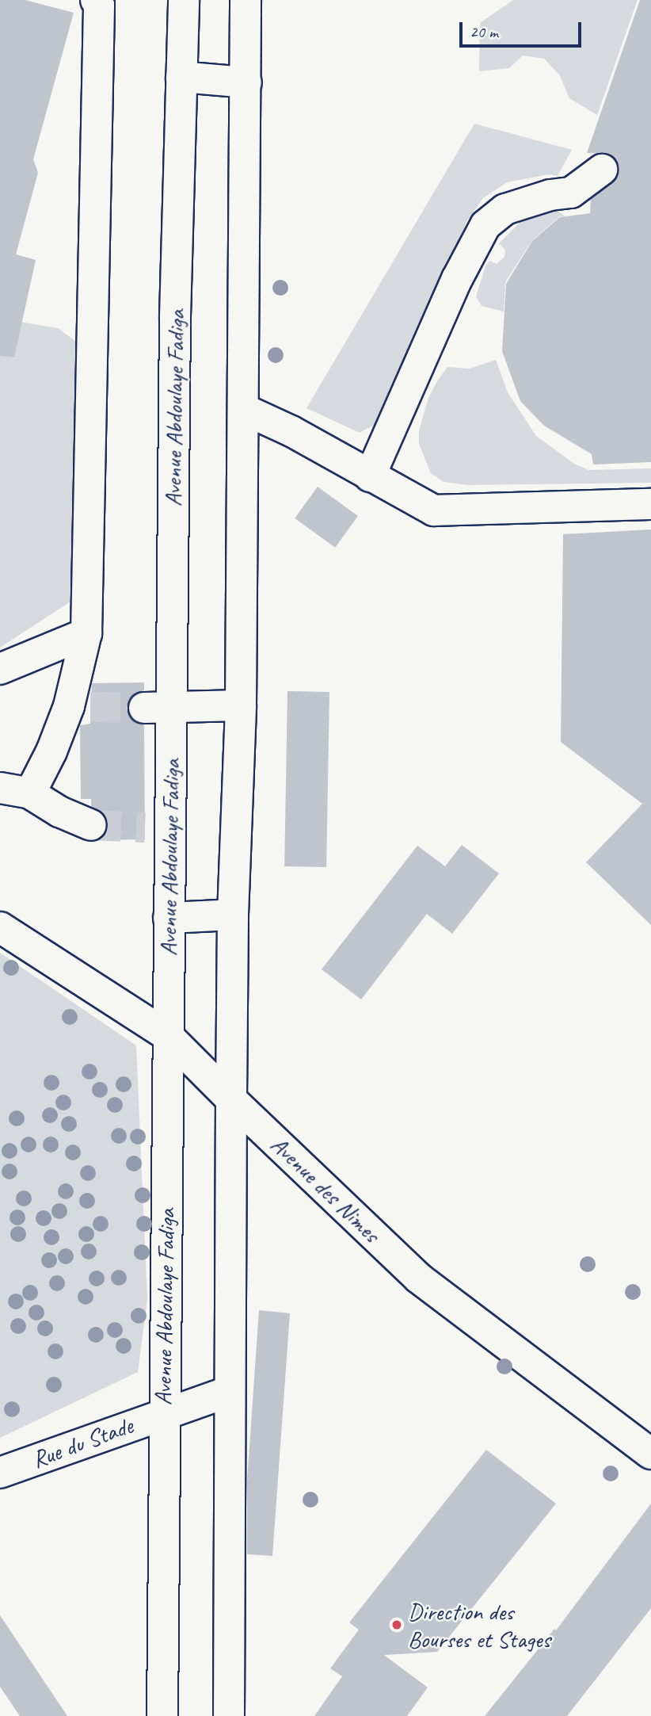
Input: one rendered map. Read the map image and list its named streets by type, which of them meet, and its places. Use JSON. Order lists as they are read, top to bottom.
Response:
{
  "streets": {
    "street": ["Avenue Abdoulaye Fadiga", "Avenue des Nimes", "Rue du Stade"]
  },
  "crossings": [
    ["Avenue Abdoulaye Fadiga", "Avenue des Nimes"],
    ["Avenue Abdoulaye Fadiga", "Rue du Stade"]
  ],
  "places": ["Direction des Bourses et Stages"],
  "scale_bar": "20 m"
}
